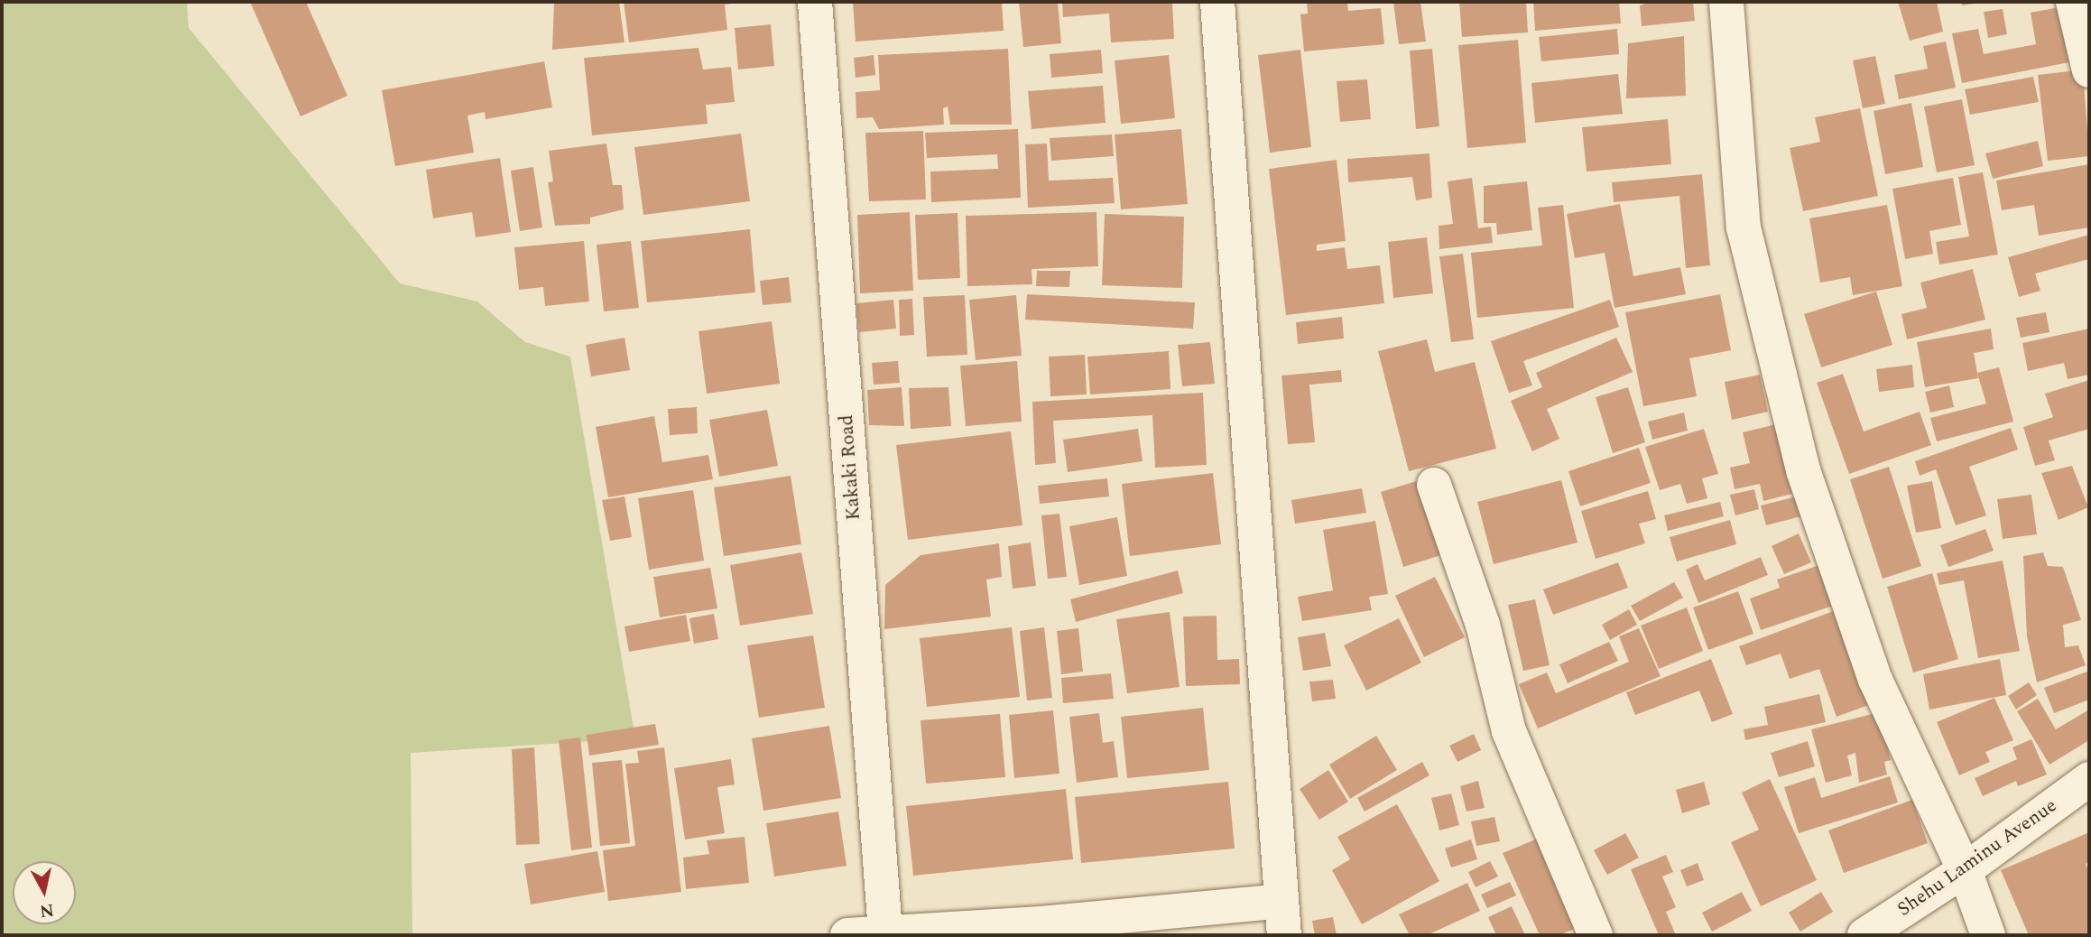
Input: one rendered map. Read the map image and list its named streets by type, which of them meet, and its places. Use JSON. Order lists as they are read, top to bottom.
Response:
{
  "streets": {
    "street": ["Kakaki Road", "Shehu Laminu Avenue"]
  },
  "north": "bottom"
}
